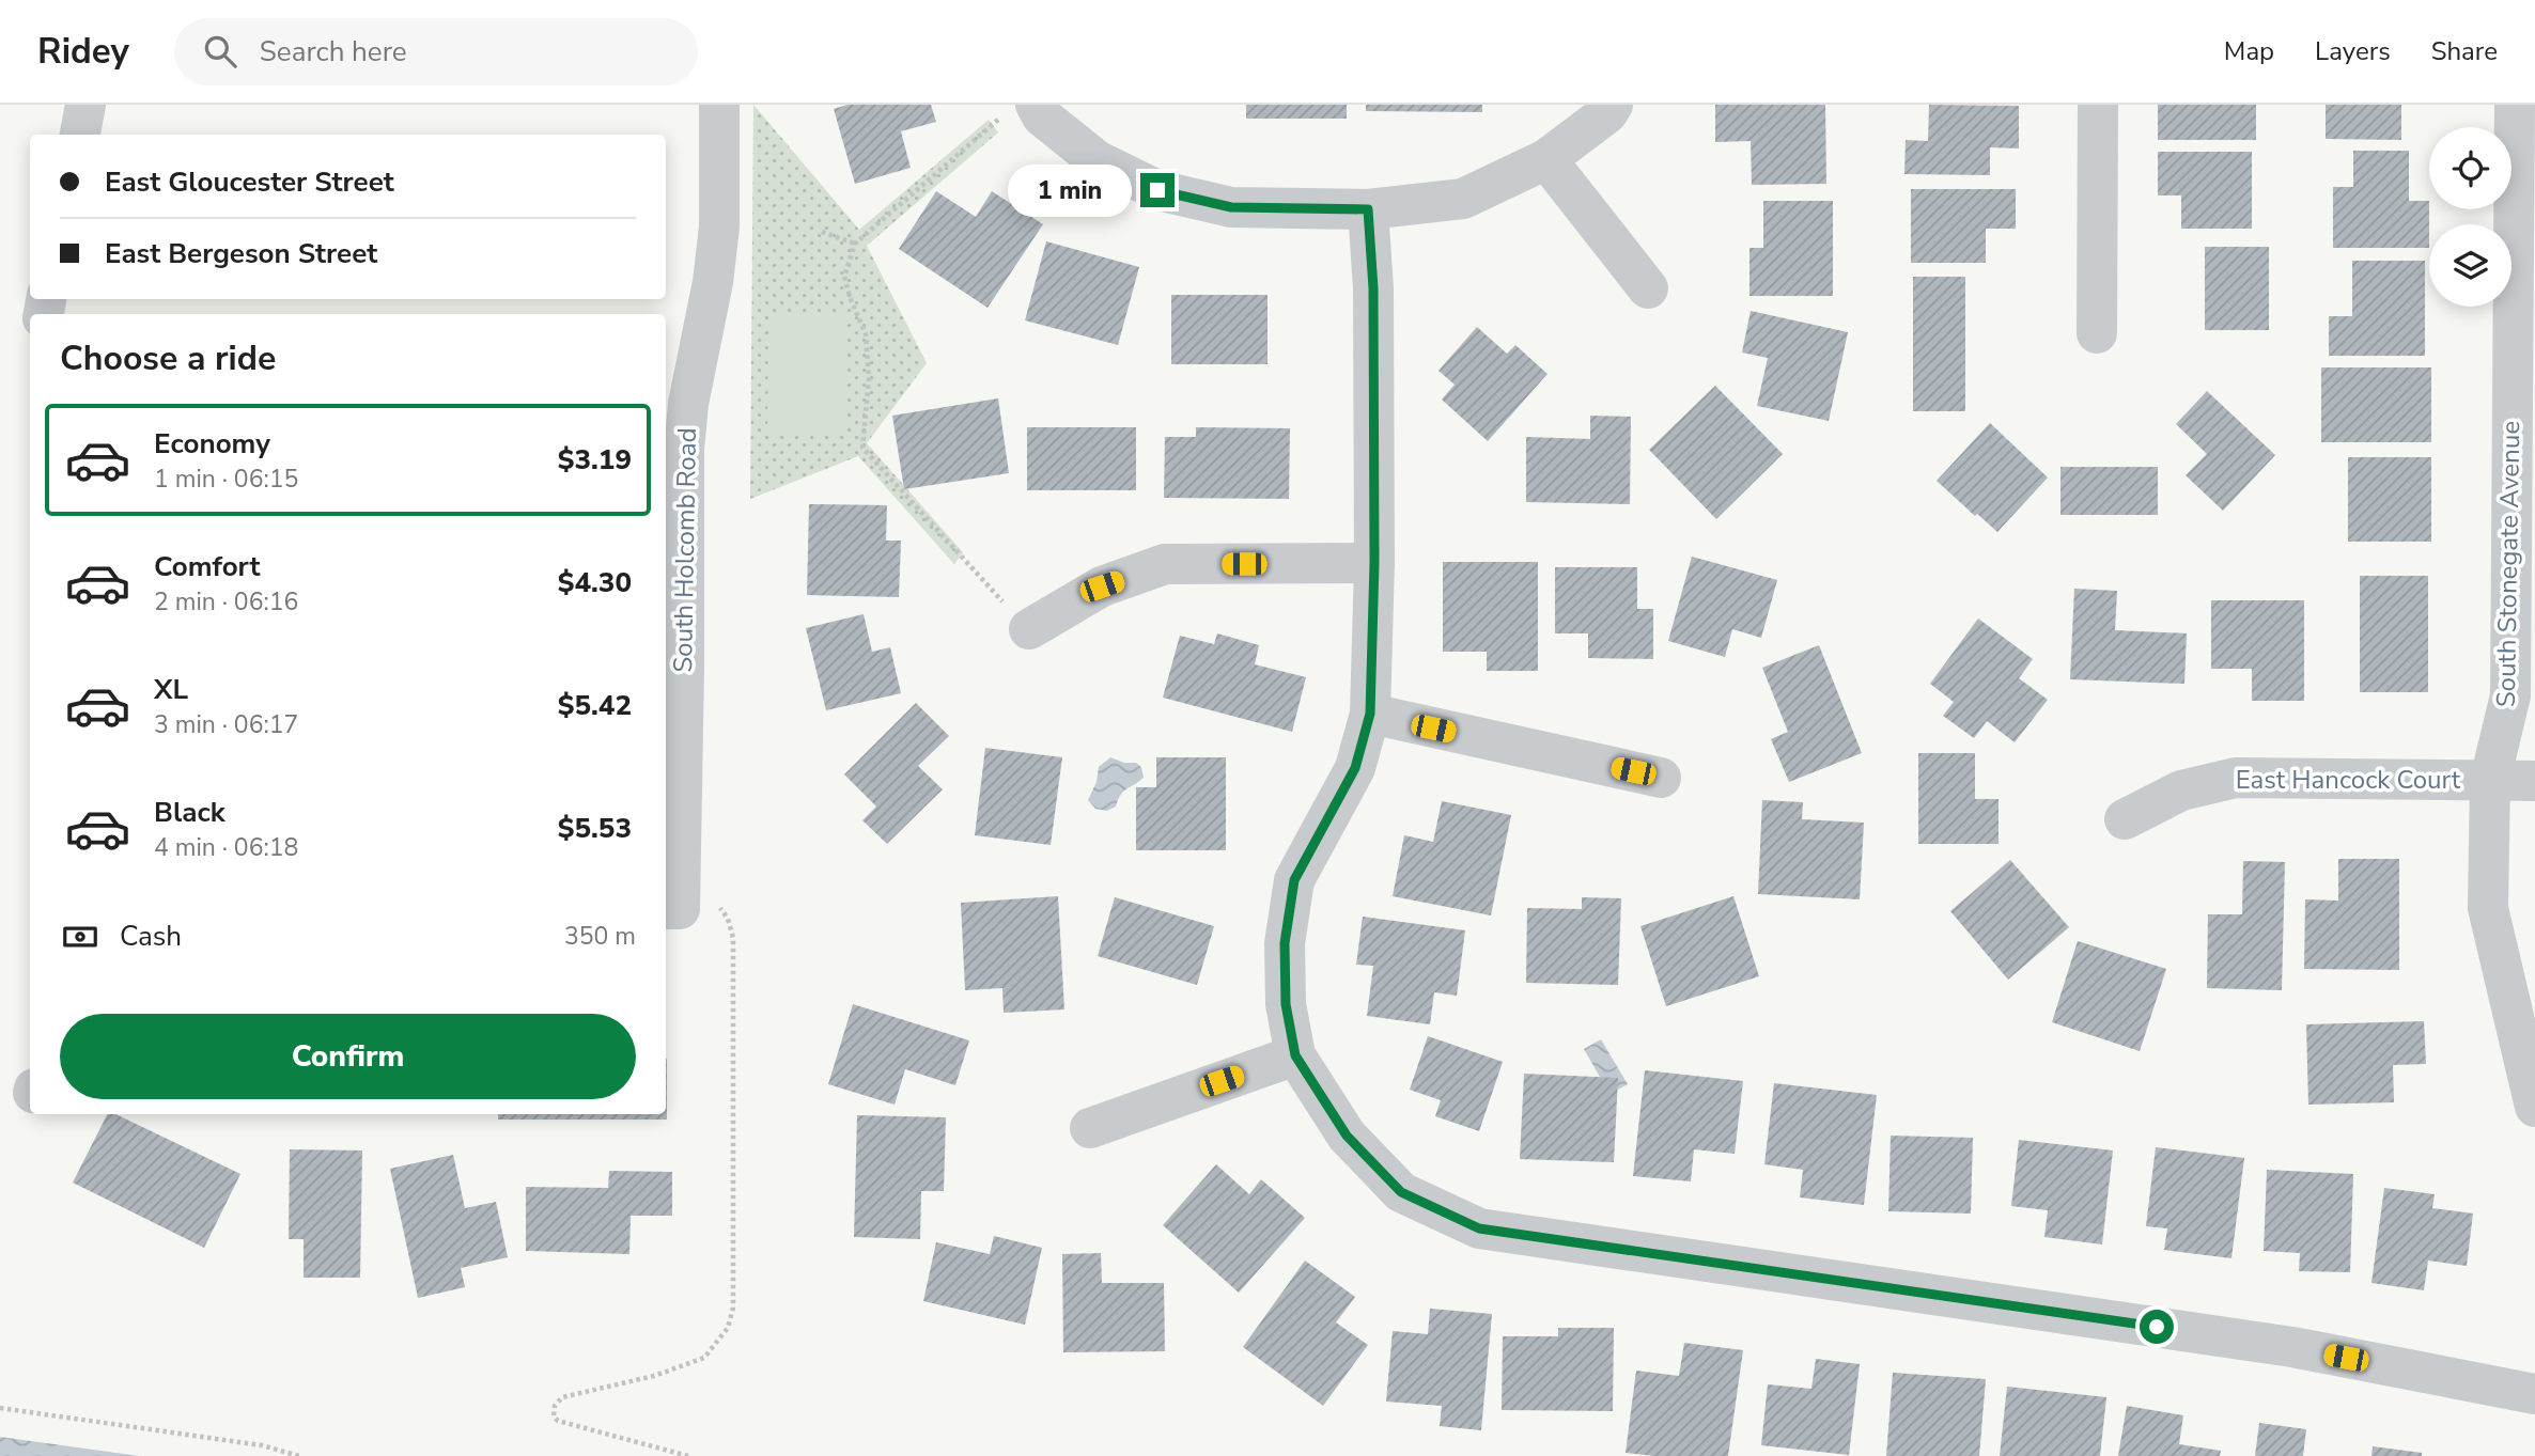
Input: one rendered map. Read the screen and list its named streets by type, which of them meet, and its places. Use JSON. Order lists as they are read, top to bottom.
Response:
{
  "streets": {
    "street": ["South Holcomb Road", "South Stonegate Avenue", "East Hancock Court"]
  },
  "crossings": [
    ["South Stonegate Avenue", "East Hancock Court"]
  ],
  "page": {
    "header": "Ridey",
    "search": "Search here",
    "nav": ["Map", "Layers", "Share"],
    "banner": ["East Gloucester Street", "East Bergeson Street"],
    "bubble": "1 min",
    "heading": "Choose a ride",
    "list": [
      {
        "name": "Economy",
        "note": "1 min · 06:15",
        "value": "$3.19"
      },
      {
        "name": "Comfort",
        "note": "2 min · 06:16",
        "value": "$4.30"
      },
      {
        "name": "XL",
        "note": "3 min · 06:17",
        "value": "$5.42"
      },
      {
        "name": "Black",
        "note": "4 min · 06:18",
        "value": "$5.53"
      }
    ],
    "pay": ["Cash", "350 m"],
    "buttons": "Confirm"
  }
}
